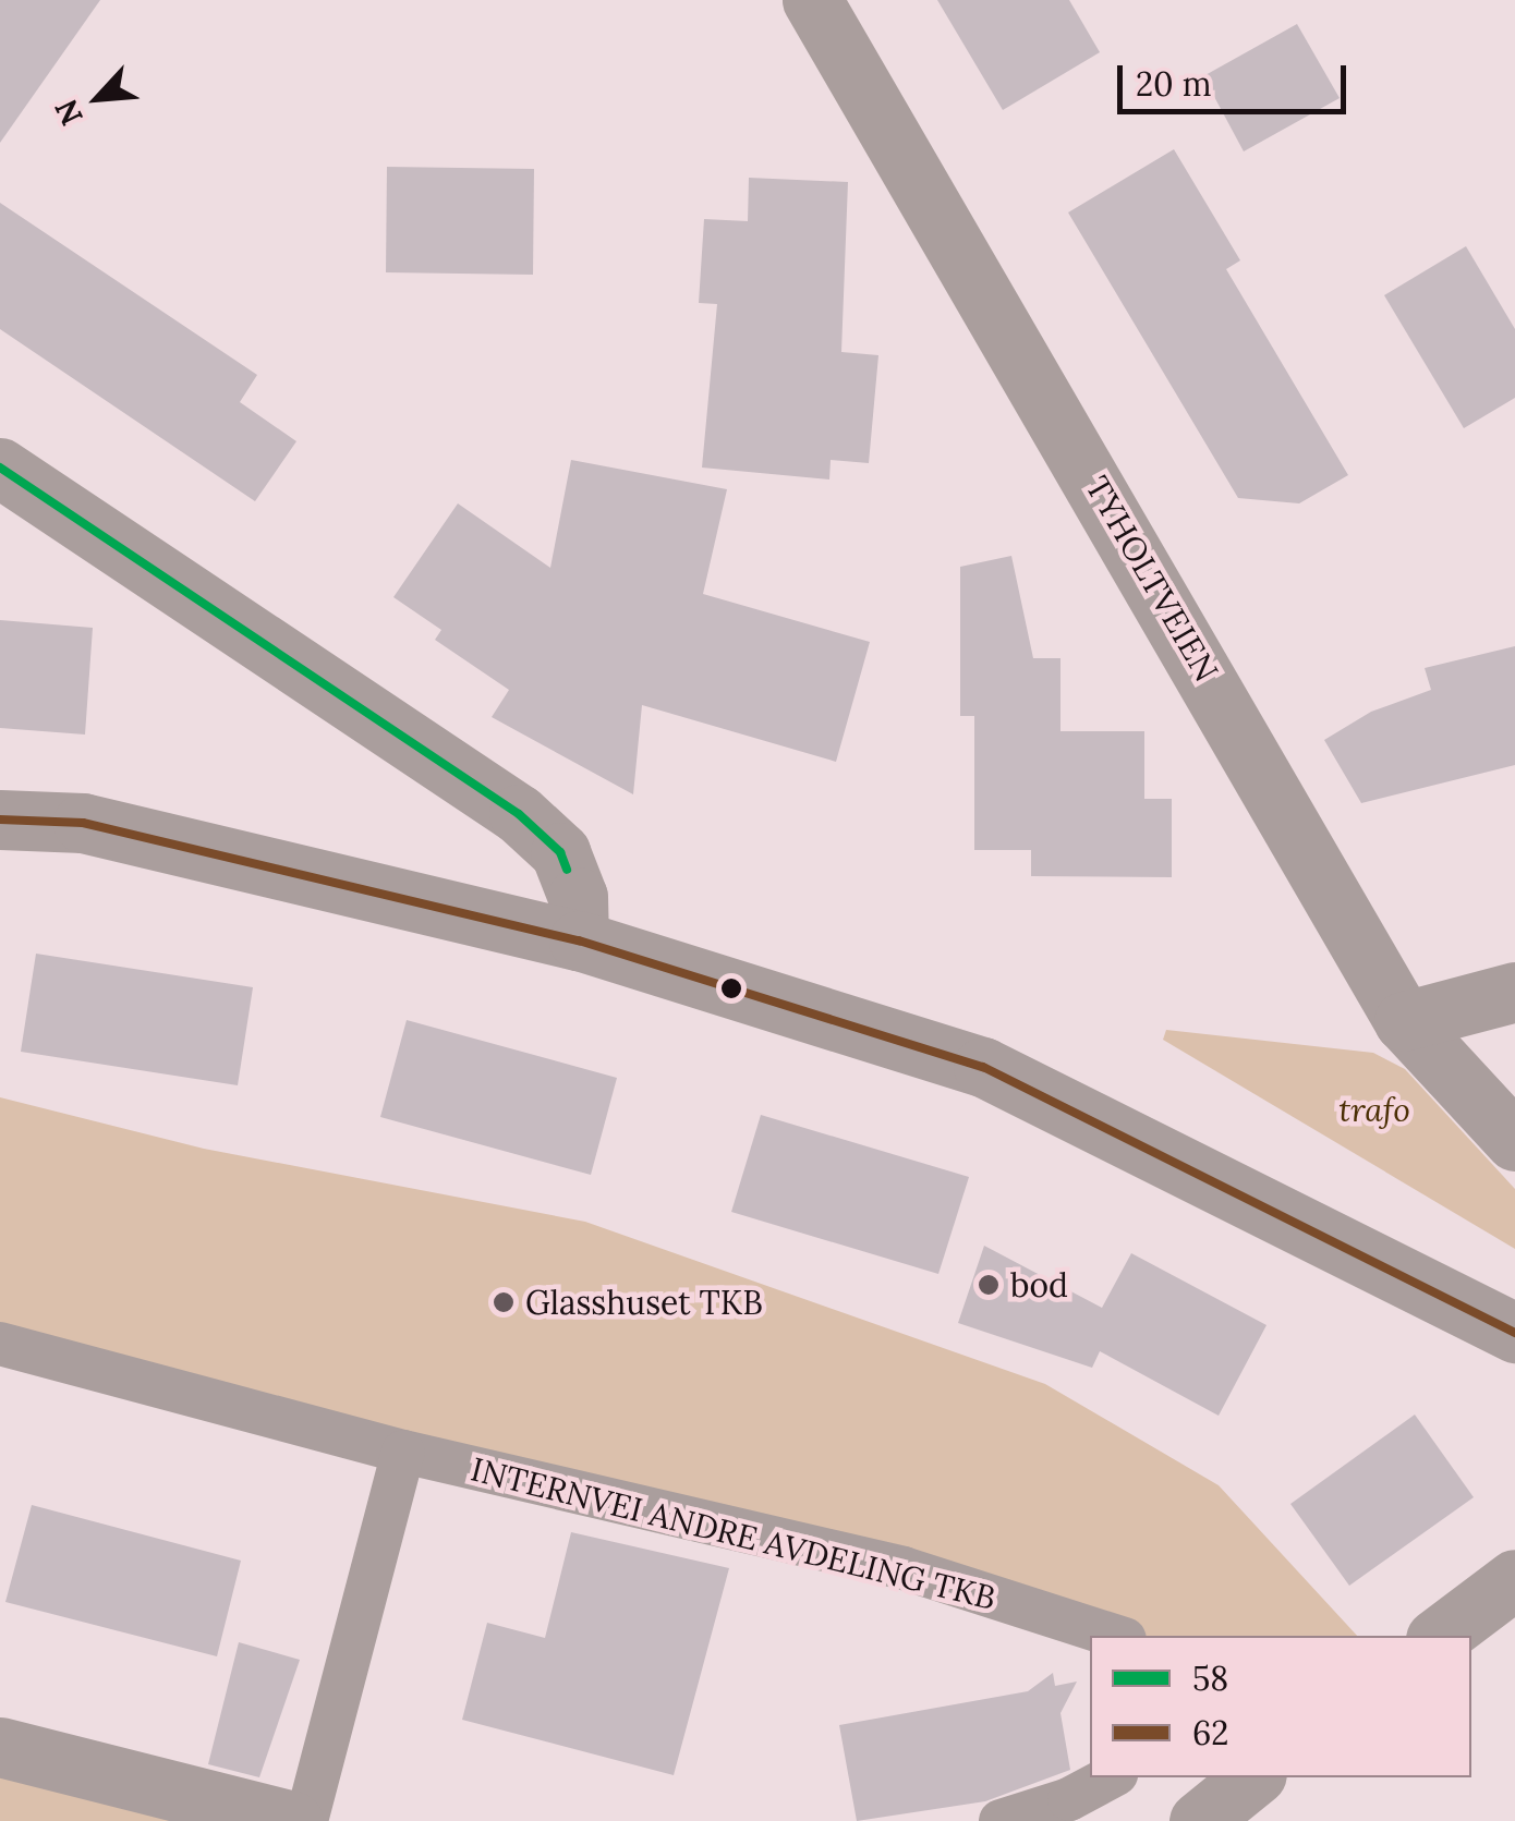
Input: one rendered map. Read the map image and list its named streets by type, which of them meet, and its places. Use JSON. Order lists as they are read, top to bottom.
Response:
{
  "streets": {
    "street": ["TYHOLTVEIEN"],
    "lane": ["INTERNVEI ANDRE AVDELING TKB"]
  },
  "parks": ["trafo"],
  "places": ["bod", "Glasshuset TKB"],
  "lines": ["transit line 58", "transit line 62"],
  "legend": ["58", "62"],
  "scale_bar": "20 m",
  "north": "bottom left"
}
